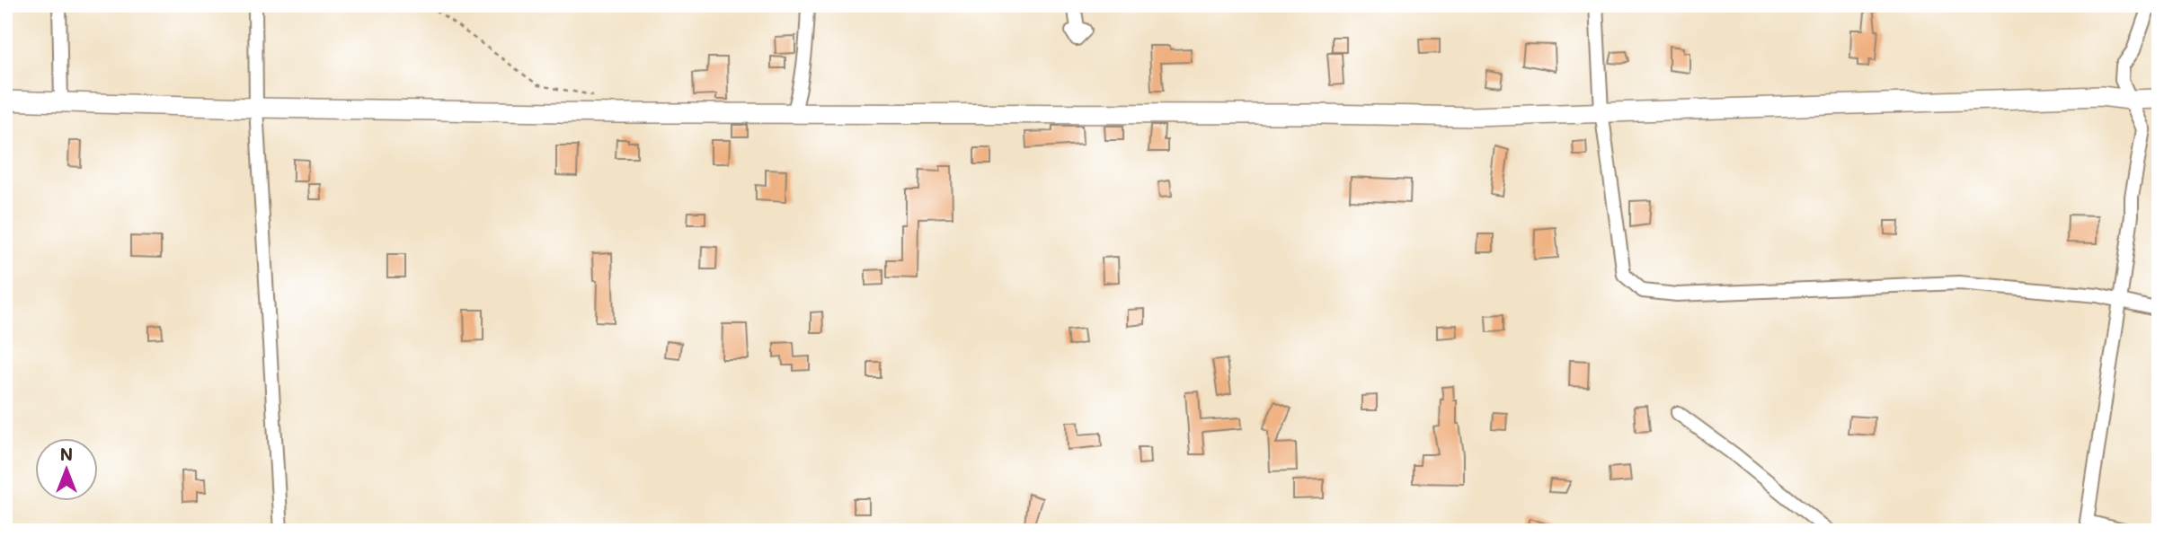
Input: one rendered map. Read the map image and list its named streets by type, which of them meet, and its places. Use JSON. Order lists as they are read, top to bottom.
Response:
{
  "north": "top"
}
